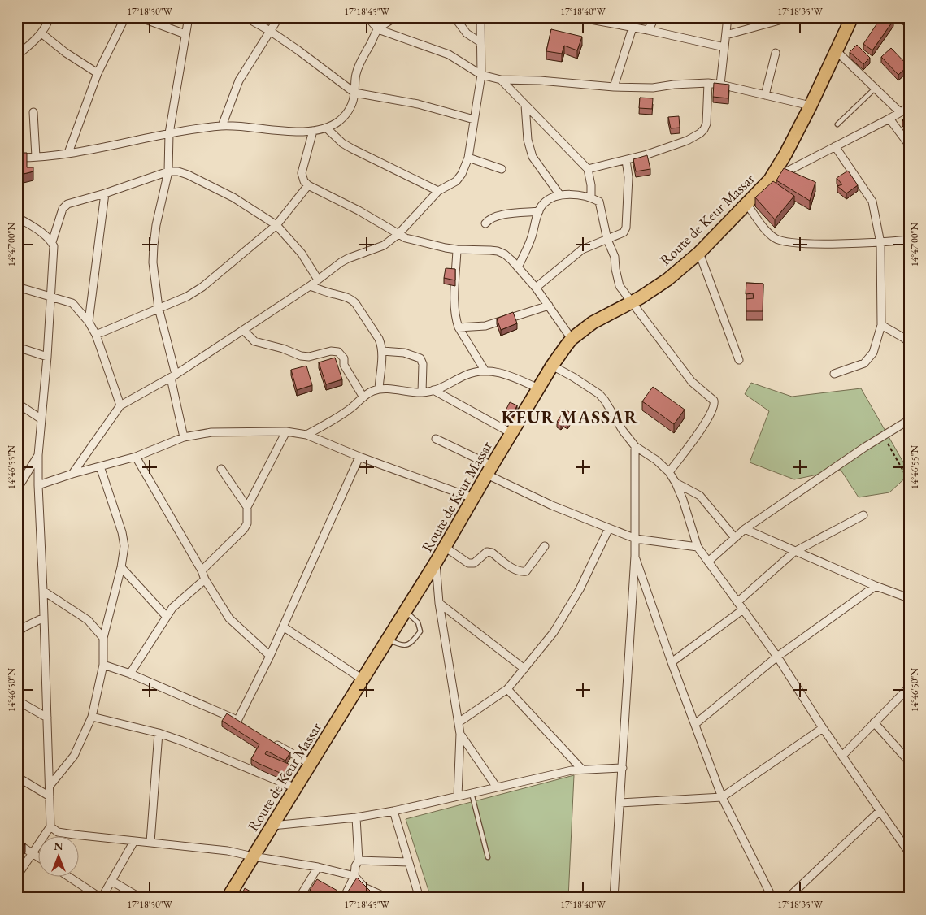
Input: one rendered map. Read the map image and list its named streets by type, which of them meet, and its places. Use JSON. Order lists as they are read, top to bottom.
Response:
{
  "streets": {
    "main road": ["Route de Keur Massar"]
  },
  "districts": ["KEUR MASSAR"],
  "north": "top",
  "coordinates": [
    "17°18'50\"W",
    "17°18'45\"W",
    "17°18'40\"W",
    "17°18'35\"W",
    "14°47'00\"N",
    "14°46'55\"N",
    "14°46'50\"N"
  ]
}
